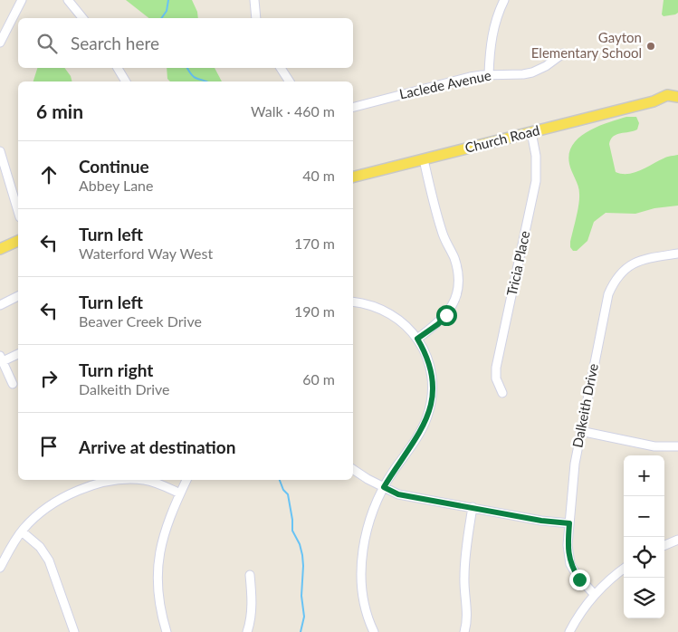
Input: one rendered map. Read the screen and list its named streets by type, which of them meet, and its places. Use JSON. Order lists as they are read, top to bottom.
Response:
{
  "streets": {
    "main road": ["Church Road"],
    "street": ["Laclede Avenue", "Tricia Place", "Dalkeith Drive"]
  },
  "crossings": [
    ["Church Road", "Tricia Place"]
  ],
  "places": ["Gayton Elementary School"],
  "page": {
    "search": "Search here",
    "heading": ["6 min", "Walk · 460 m"],
    "list": [
      ["Continue", "Abbey Lane", "40 m"],
      ["Turn left", "Waterford Way West", "170 m"],
      ["Turn left", "Beaver Creek Drive", "190 m"],
      ["Turn right", "Dalkeith Drive", "60 m"],
      "Arrive at destination"
    ],
    "map_buttons": ["+", "−"]
  }
}
